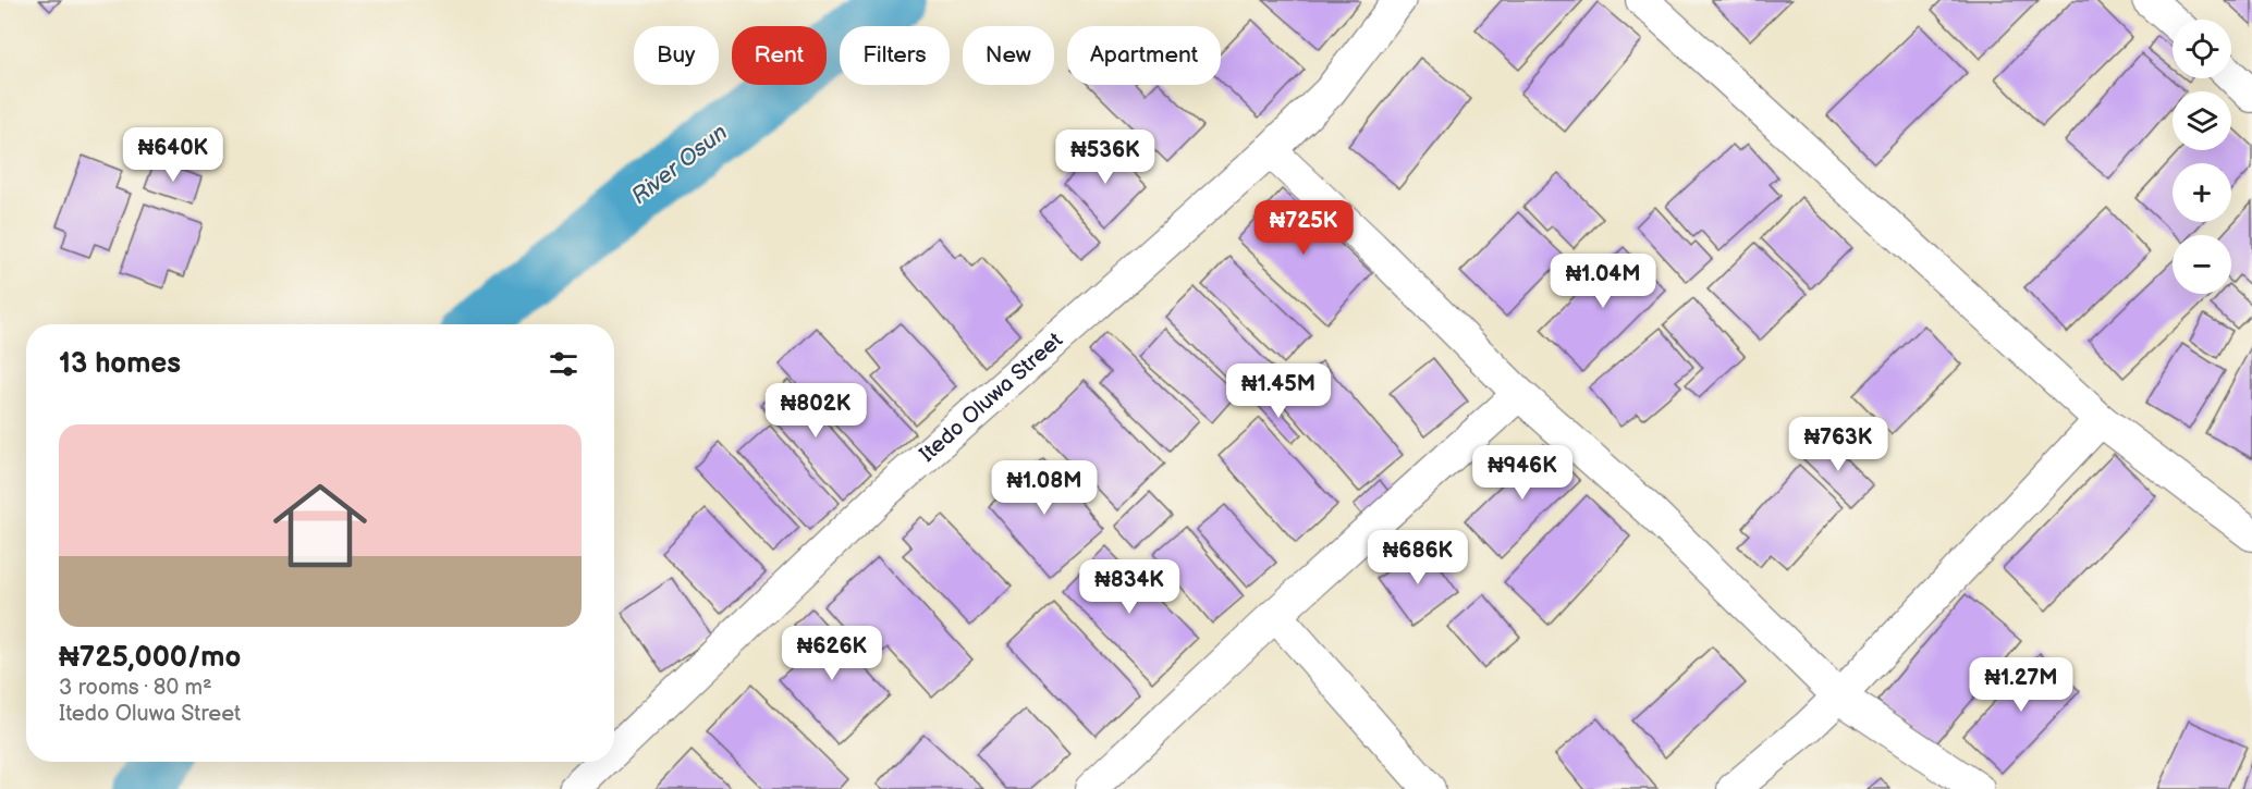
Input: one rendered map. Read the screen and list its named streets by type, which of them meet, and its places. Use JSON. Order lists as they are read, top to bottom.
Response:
{
  "streets": {
    "street": ["Itedo Oluwa Street"]
  },
  "water": ["River Osun"],
  "page": {
    "map_buttons": ["+", "−"],
    "chip": [
      "Buy",
      "Rent",
      "Filters",
      "New",
      "Apartment"
    ],
    "price": [
      "₦640K",
      "₦536K",
      "₦725K",
      "₦1.04M",
      "₦1.45M",
      "₦802K",
      "₦763K",
      "₦946K",
      "₦1.08M",
      "₦686K",
      "₦834K",
      "₦626K",
      "₦1.27M"
    ],
    "heading": "13 homes",
    "list": [
      {
        "name": "₦725,000/mo",
        "note": "3 rooms · 80 m² · Itedo Oluwa Street"
      }
    ]
  }
}
